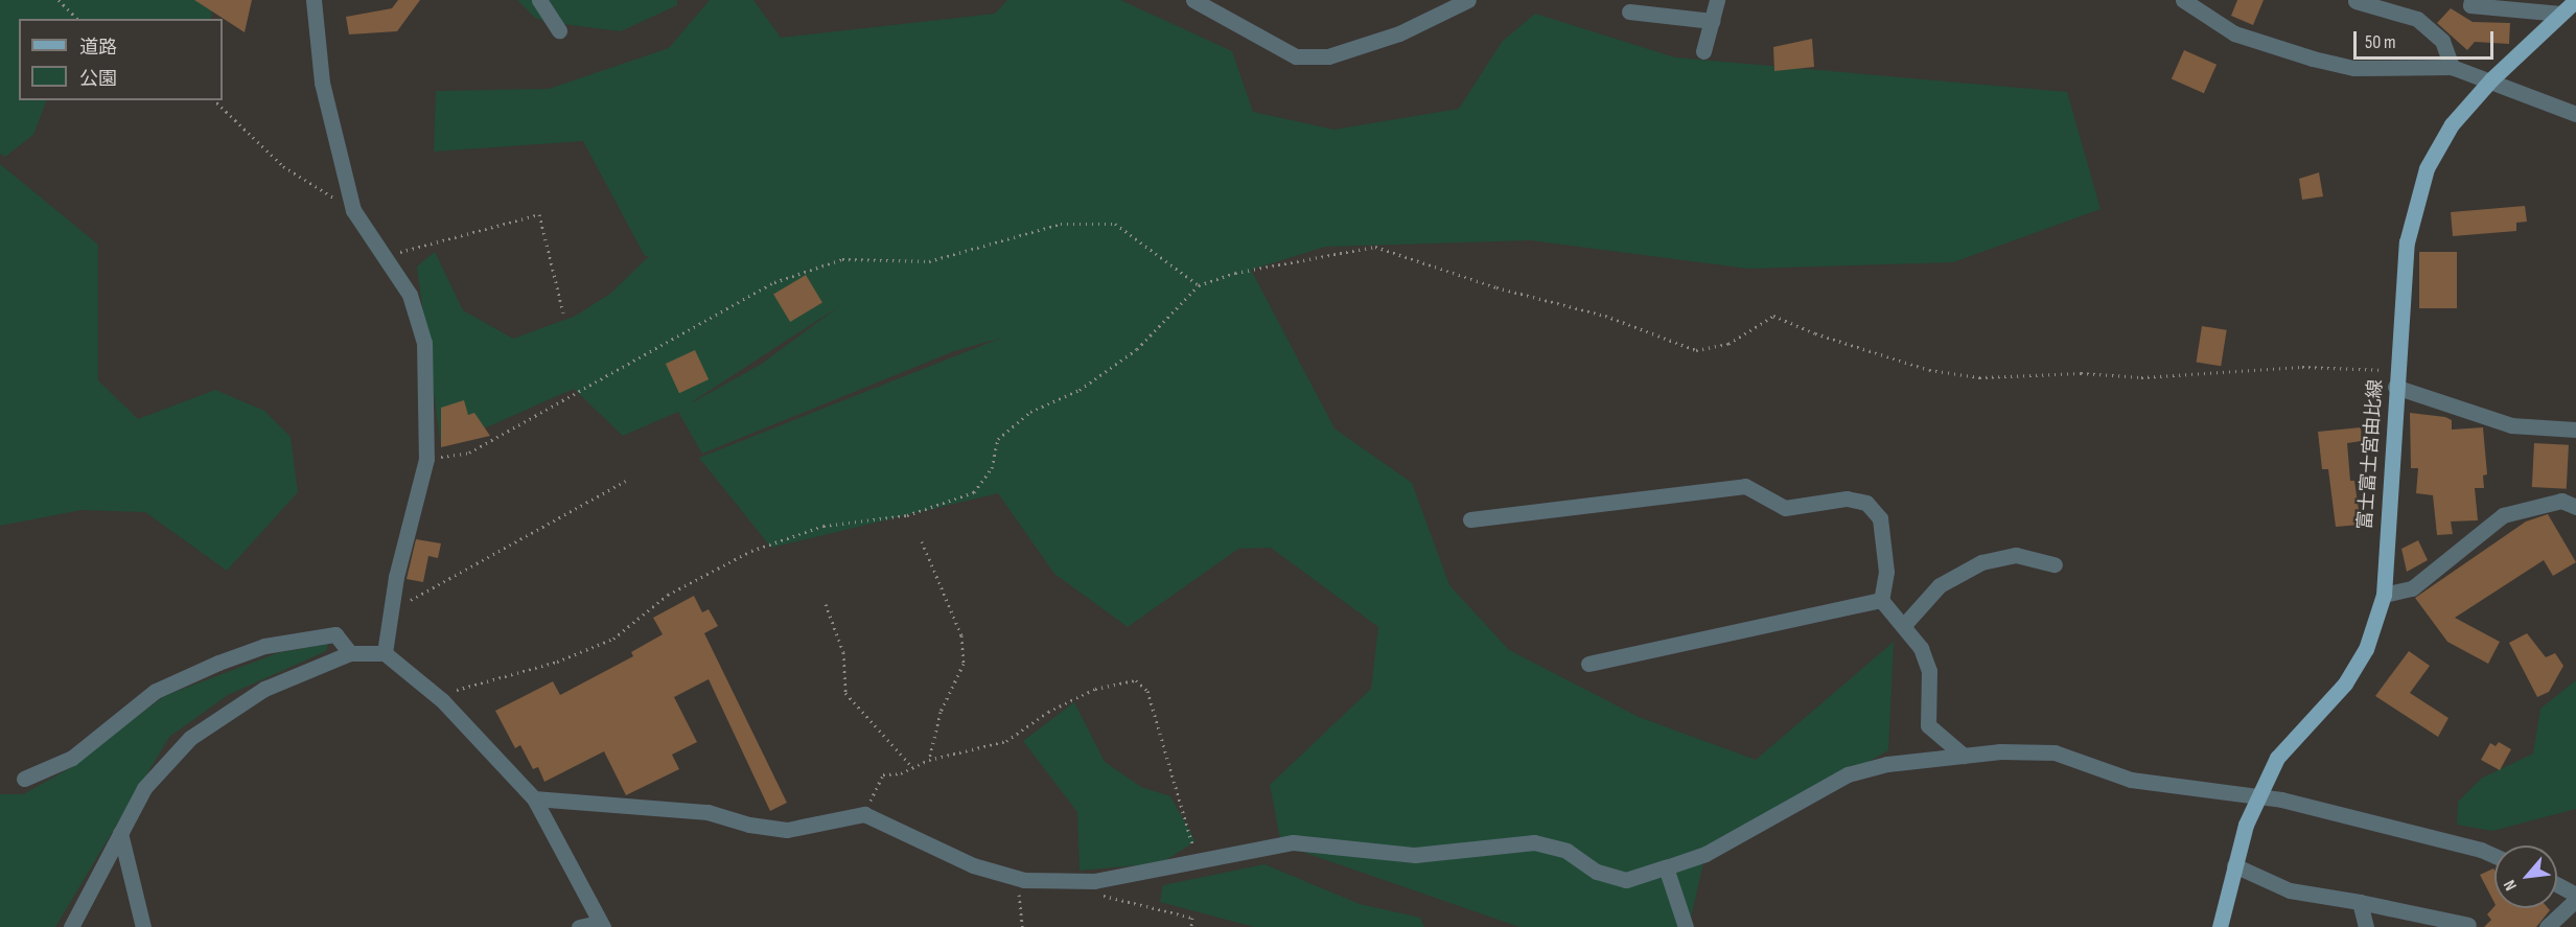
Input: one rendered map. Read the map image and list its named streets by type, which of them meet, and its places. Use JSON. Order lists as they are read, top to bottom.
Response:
{
  "streets": {
    "main road": ["富士富士宮由比線"]
  },
  "legend": ["道路", "公園"],
  "scale_bar": "50 m",
  "north": "bottom left"
}
